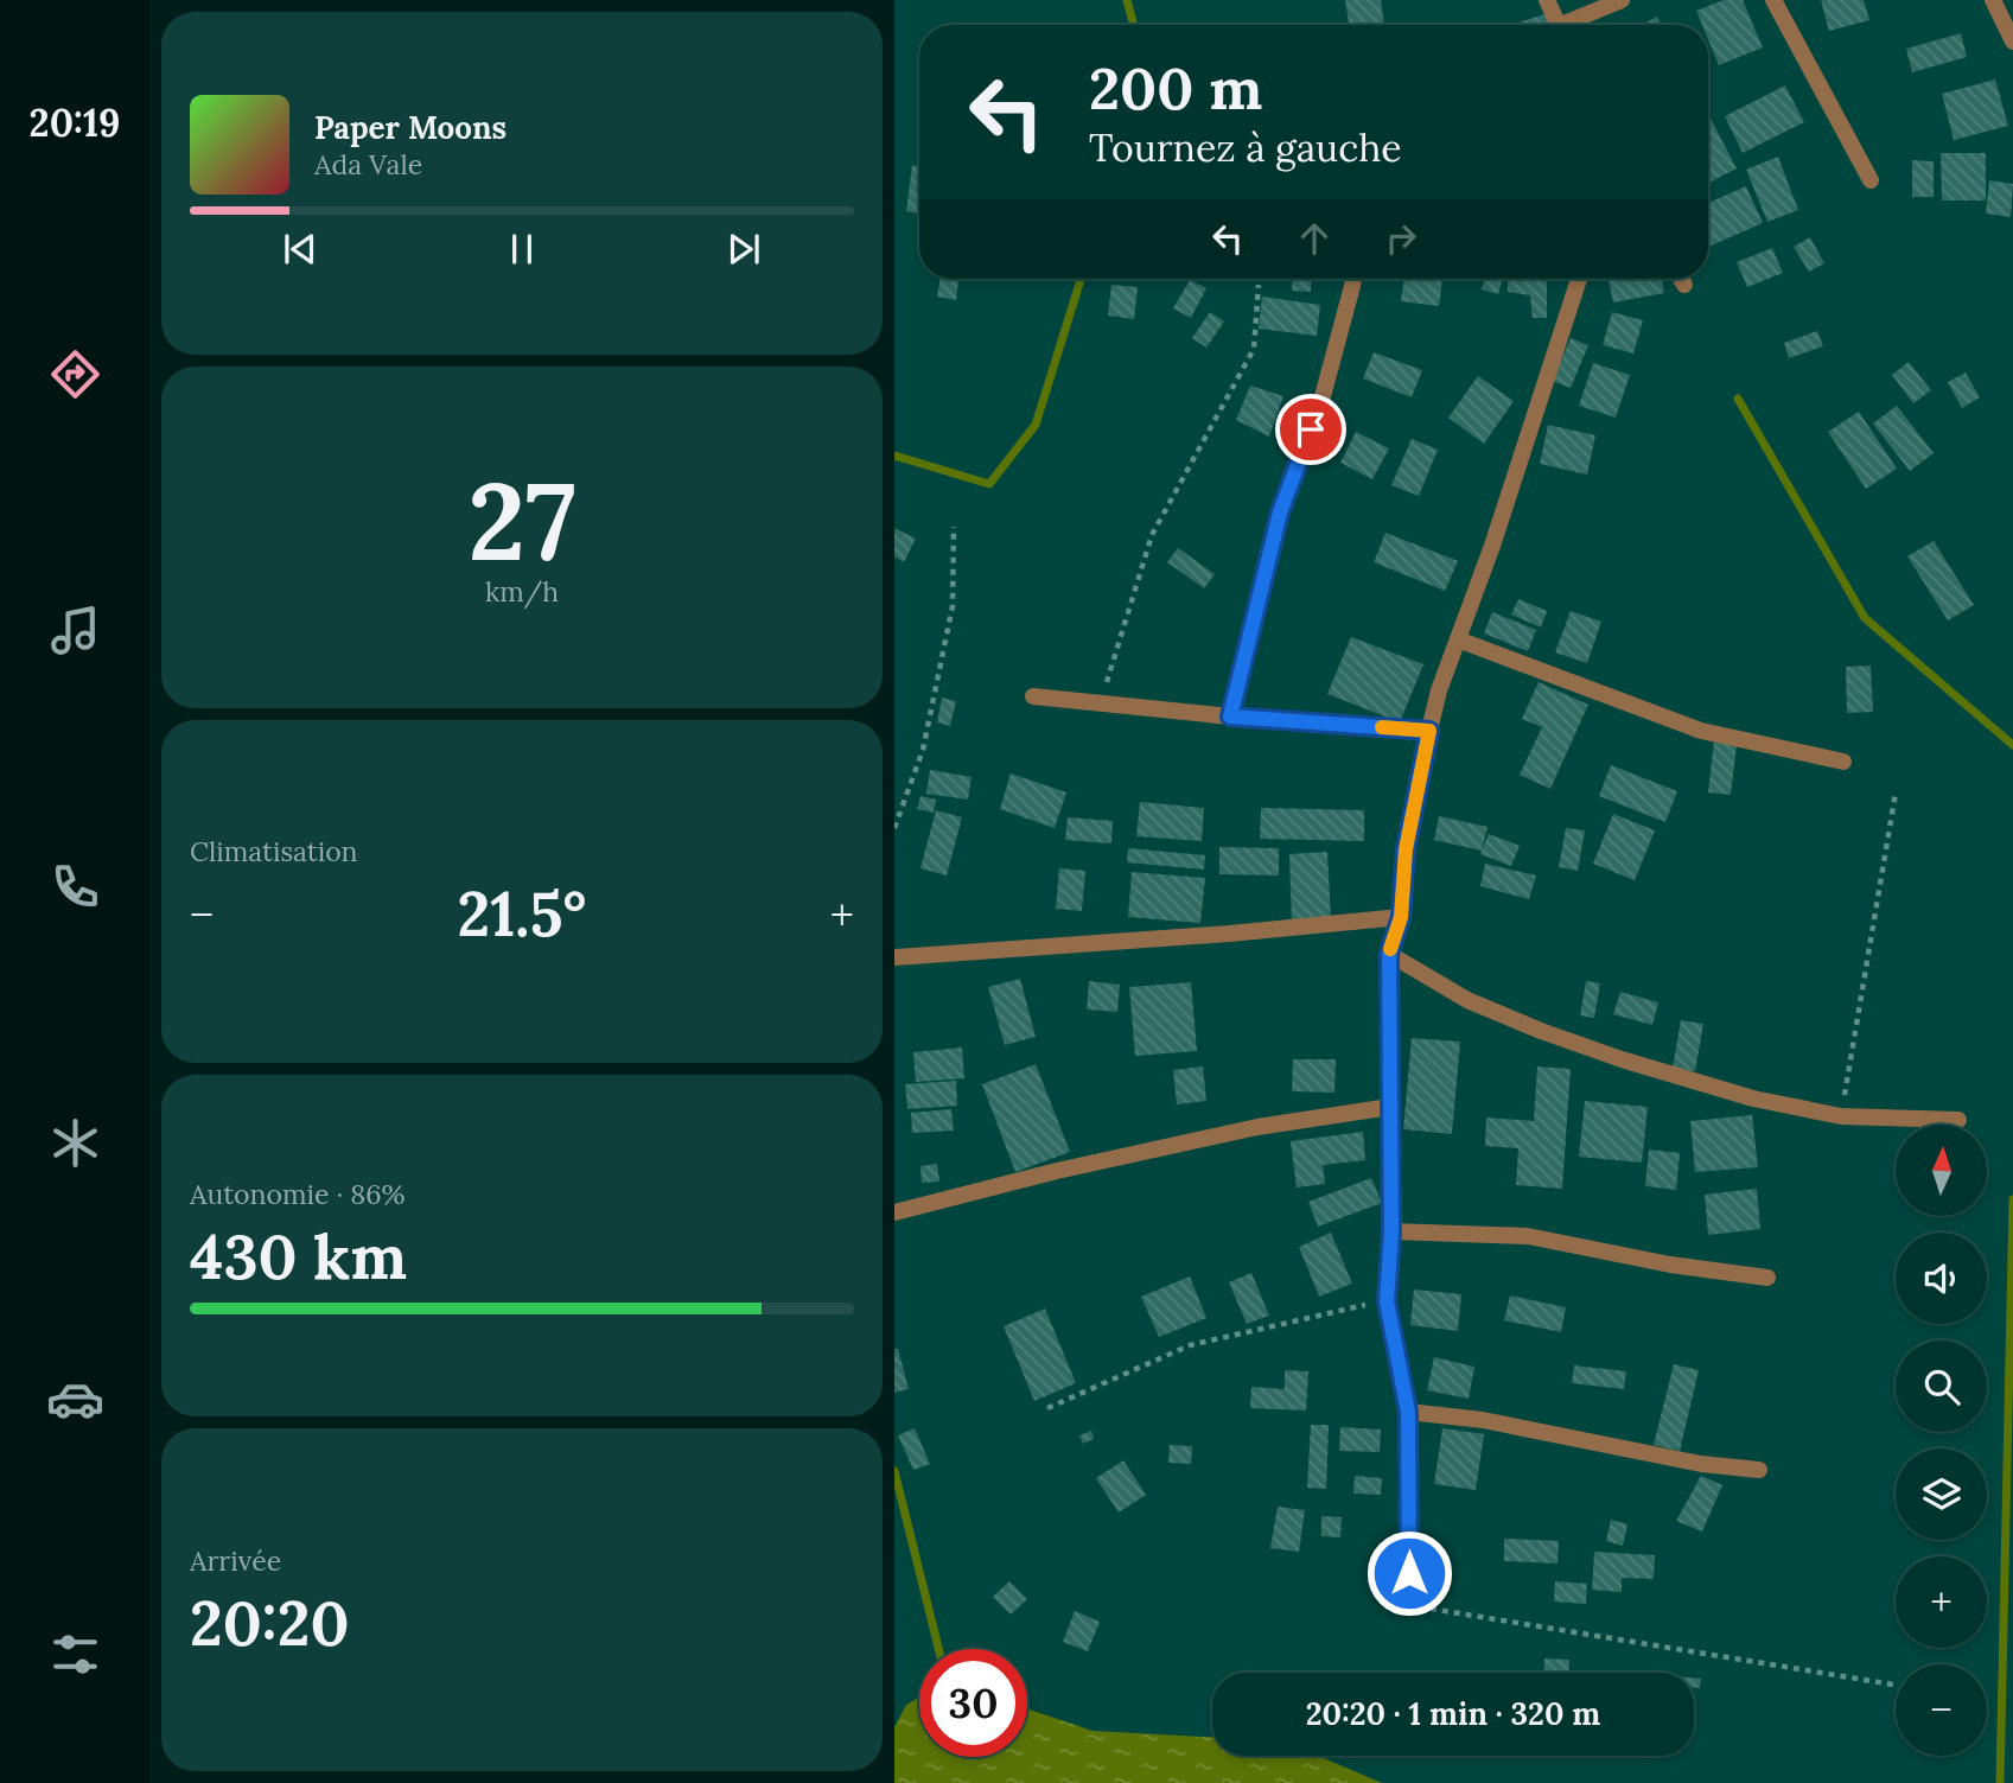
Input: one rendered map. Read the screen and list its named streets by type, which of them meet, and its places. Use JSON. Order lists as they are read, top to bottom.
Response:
{
  "north": "top",
  "page": {
    "tabs": "20:19",
    "turn": ["200 m", "Tournez à gauche"],
    "song": ["Paper Moons", "Ada Vale"],
    "tile": [
      ["27", "km/h"],
      "Climatisation",
      ["Autonomie · 86%", "430 km"],
      ["Arrivée", "20:20"]
    ],
    "heat": ["−", "21.5°", "+"],
    "map_buttons": ["+", "−"],
    "limit": "30",
    "trip": "20:20 · 1 min · 320 m"
  }
}
